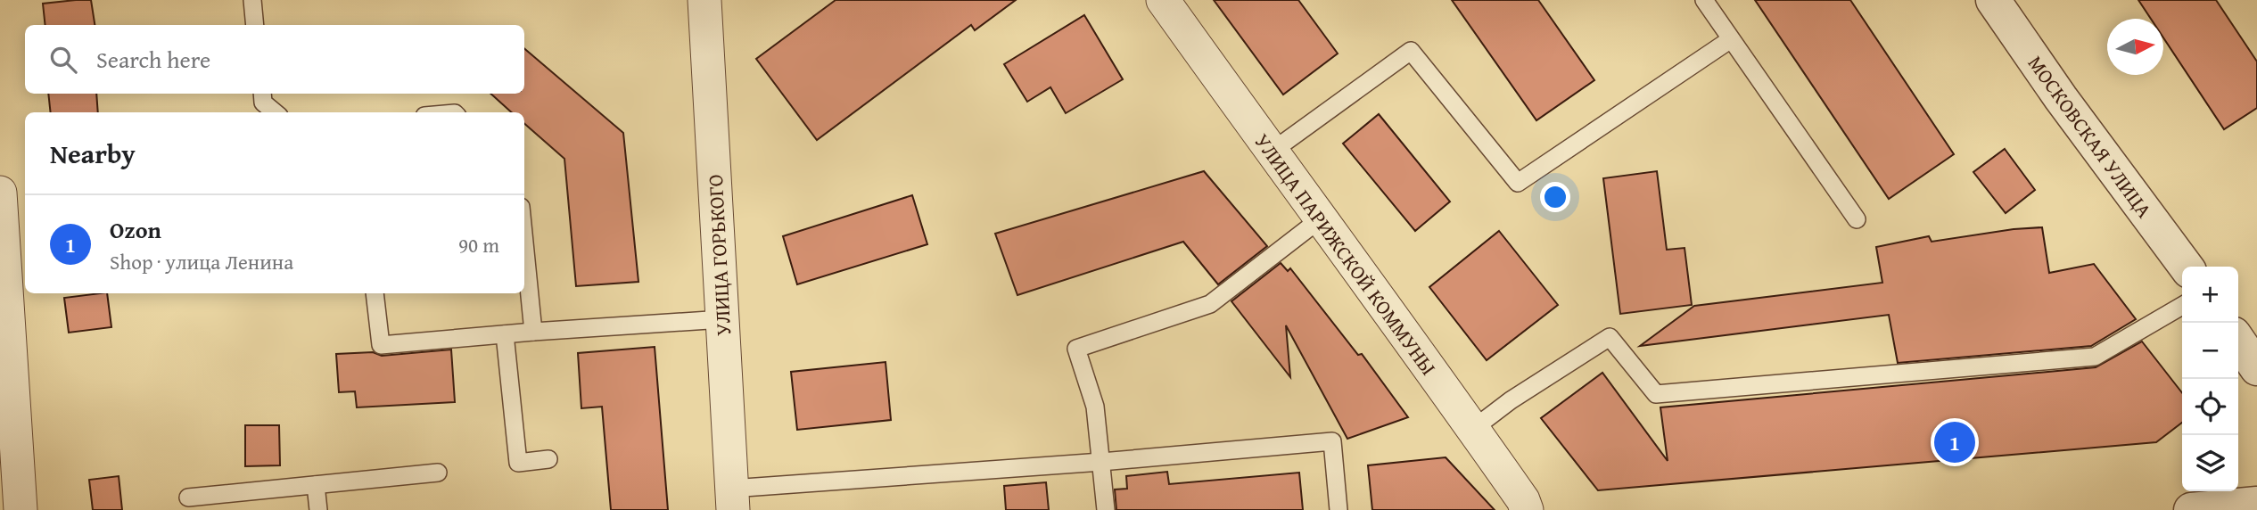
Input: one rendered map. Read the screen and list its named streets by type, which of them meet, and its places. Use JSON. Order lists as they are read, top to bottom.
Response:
{
  "streets": {
    "street": ["МОСКОВСКАЯ УЛИЦА", "УЛИЦА ПАРИЖСКОЙ КОММУНЫ", "УЛИЦА ГОРЬКОГО"]
  },
  "north": "right",
  "page": {
    "search": "Search here",
    "heading": "Nearby",
    "list": [
      {
        "mark": "1",
        "name": "Ozon",
        "note": "Shop · улица Ленина",
        "value": "90 m"
      }
    ],
    "map_buttons": ["+", "−"],
    "pins": "1"
  }
}
